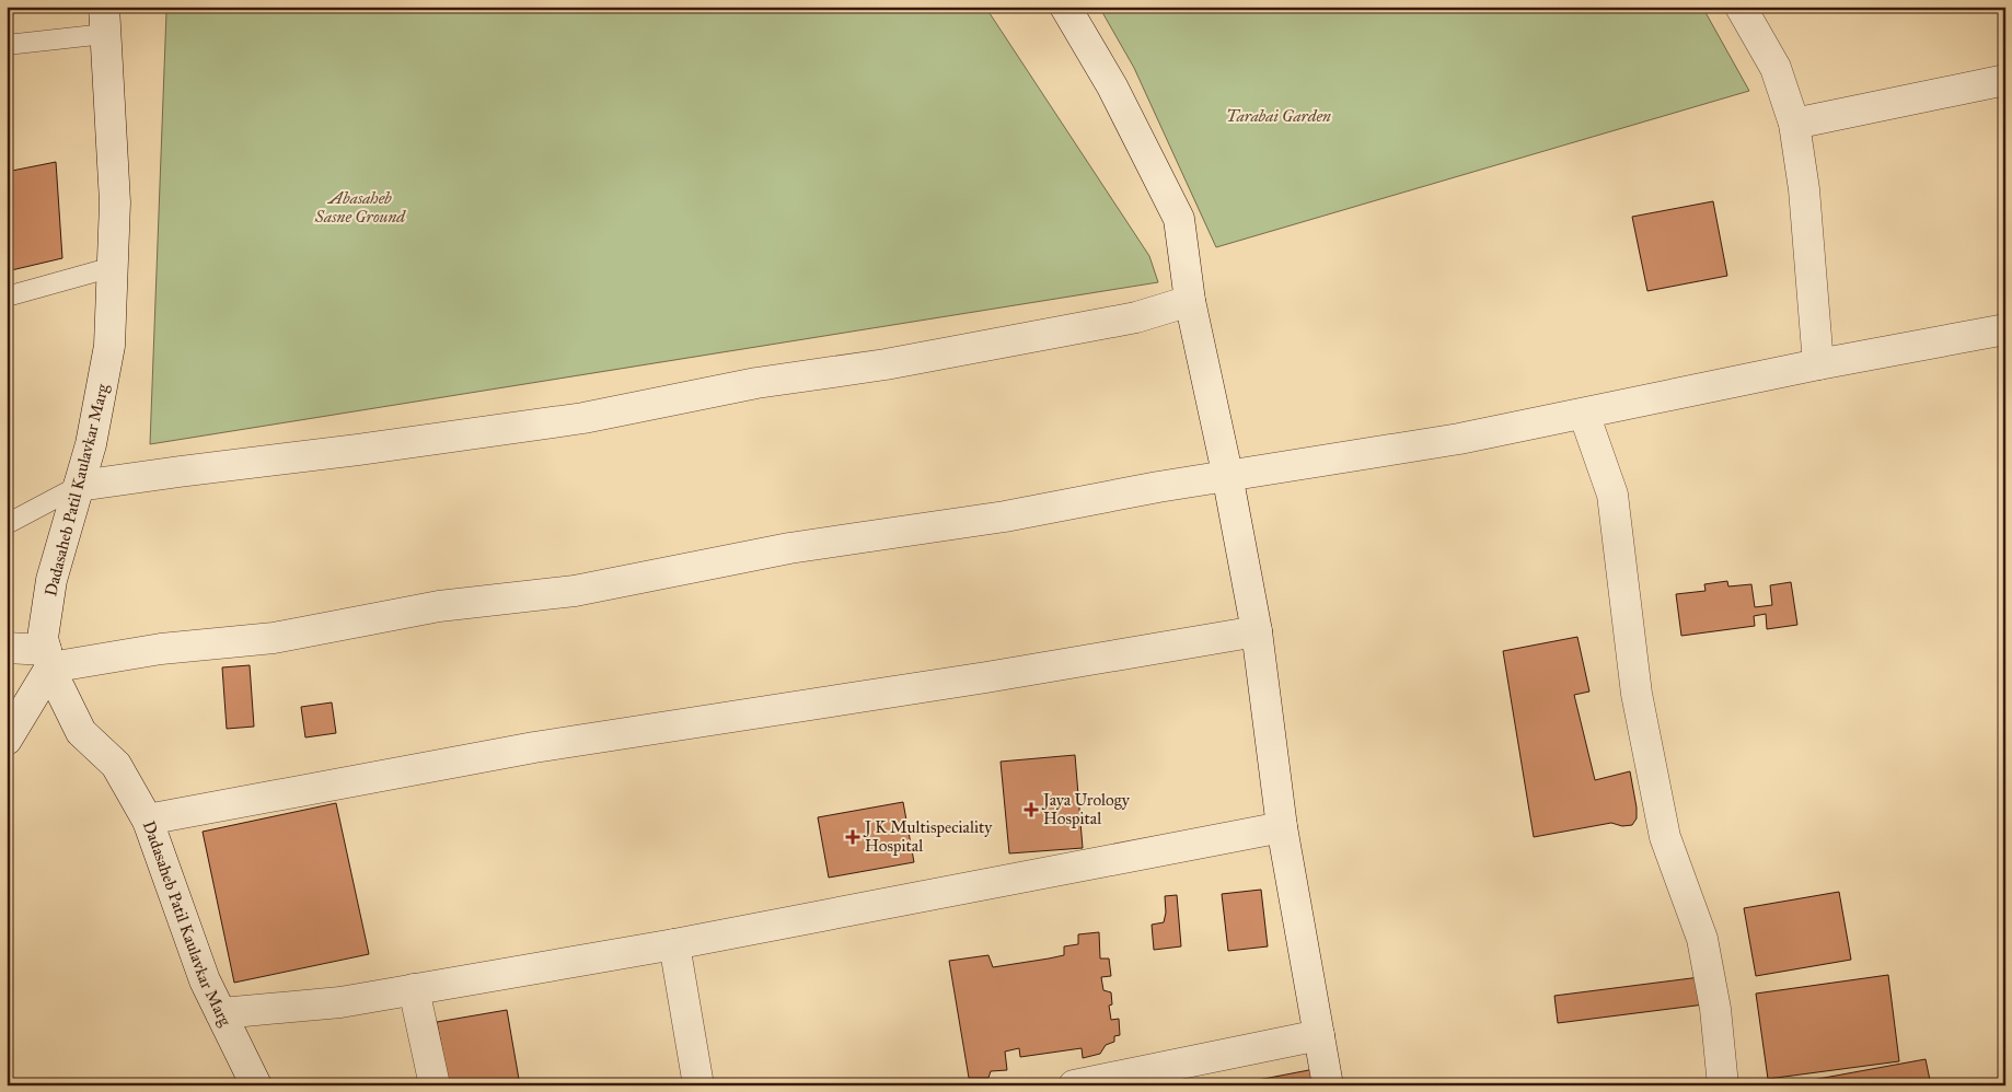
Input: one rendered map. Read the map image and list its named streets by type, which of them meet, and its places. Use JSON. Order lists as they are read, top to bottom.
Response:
{
  "streets": {
    "street": ["Dadasaheb Patil Kaulavkar Marg"]
  },
  "parks": ["Tarabai Garden", "Abasaheb Sasne Ground"],
  "places": {
    "health": ["Jaya Urology Hospital", "J K Multispeciality Hospital"]
  }
}
